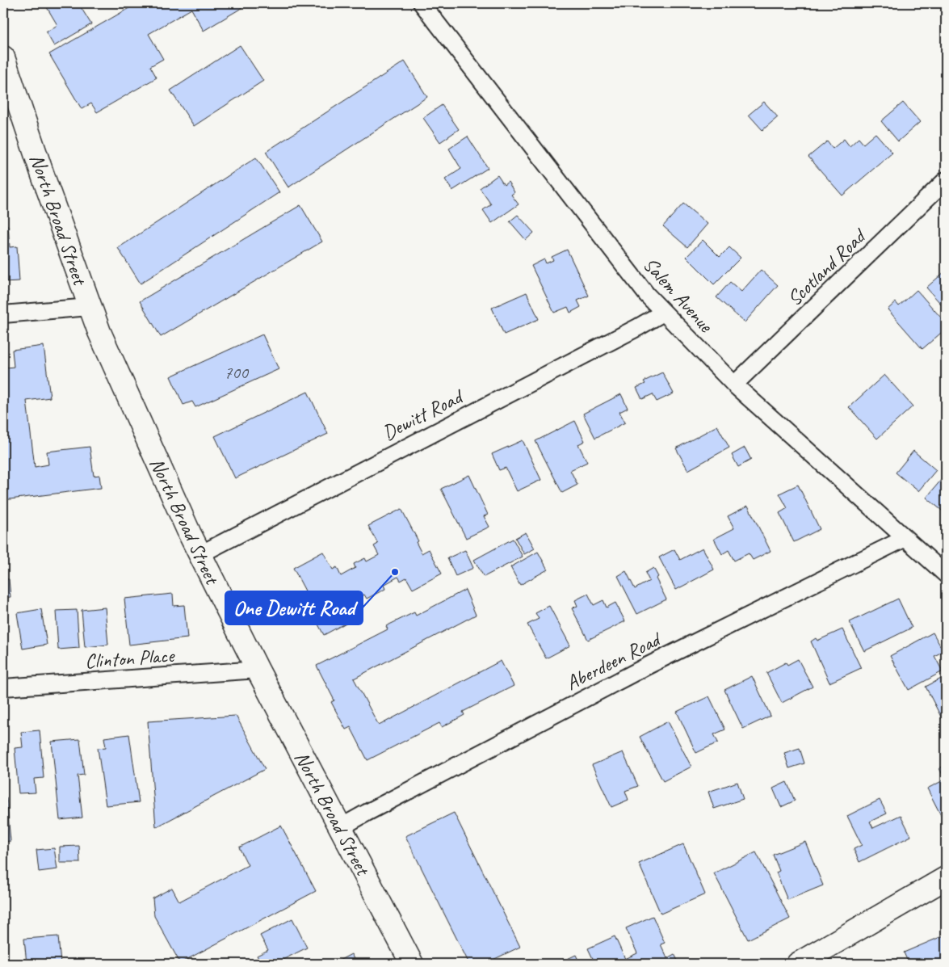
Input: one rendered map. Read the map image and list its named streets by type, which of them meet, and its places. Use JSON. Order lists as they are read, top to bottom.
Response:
{
  "streets": {
    "main road": ["North Broad Street"],
    "street": [
      "Scotland Road",
      "Salem Avenue",
      "Dewitt Road",
      "Clinton Place",
      "Aberdeen Road"
    ]
  },
  "crossings": [
    ["North Broad Street", "Dewitt Road"],
    ["North Broad Street", "Clinton Place"],
    ["North Broad Street", "Aberdeen Road"],
    ["Scotland Road", "Salem Avenue"],
    ["Salem Avenue", "Dewitt Road"],
    ["Salem Avenue", "Aberdeen Road"]
  ],
  "places": ["One Dewitt Road"],
  "house_numbers": ["700"]
}
